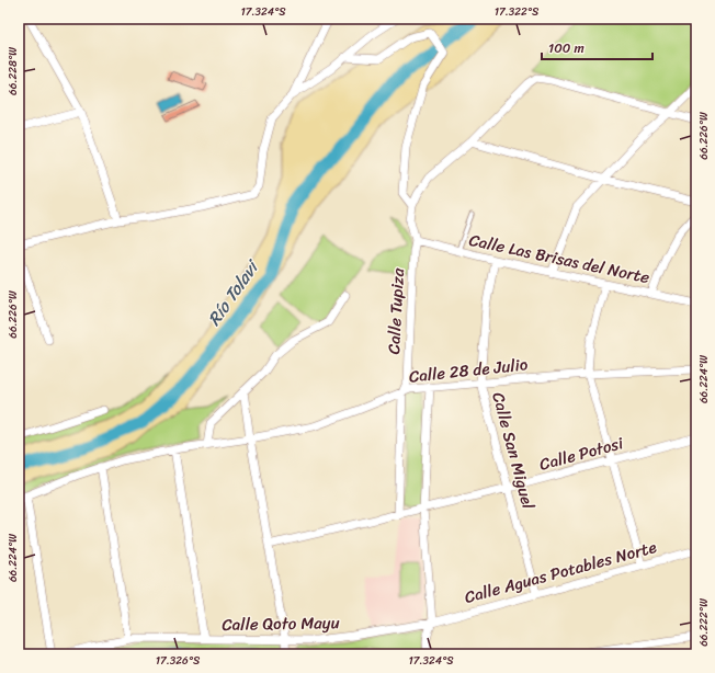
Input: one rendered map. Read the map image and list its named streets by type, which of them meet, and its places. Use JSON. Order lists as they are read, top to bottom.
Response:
{
  "streets": {
    "street": [
      "Calle Las Brisas del Norte",
      "Calle Tupiza",
      "Calle 28 de Julio",
      "Calle San Miguel",
      "Calle Potosi",
      "Calle Aguas Potables Norte",
      "Calle Qoto Mayu"
    ]
  },
  "crossings": [
    ["Calle Las Brisas del Norte", "Calle Tupiza"],
    ["Calle Las Brisas del Norte", "Calle San Miguel"],
    ["Calle Tupiza", "Calle 28 de Julio"],
    ["Calle Tupiza", "Calle Potosi"],
    ["Calle 28 de Julio", "Calle San Miguel"],
    ["Calle San Miguel", "Calle Potosi"],
    ["Calle San Miguel", "Calle Aguas Potables Norte"],
    ["Calle Aguas Potables Norte", "Calle Qoto Mayu"]
  ],
  "water": ["Río Tolavi"],
  "scale_bar": "100 m",
  "coordinates": [
    "17.324°S",
    "17.322°S",
    "66.228°W",
    "66.226°W",
    "66.224°W",
    "66.222°W",
    "17.326°S"
  ]
}
